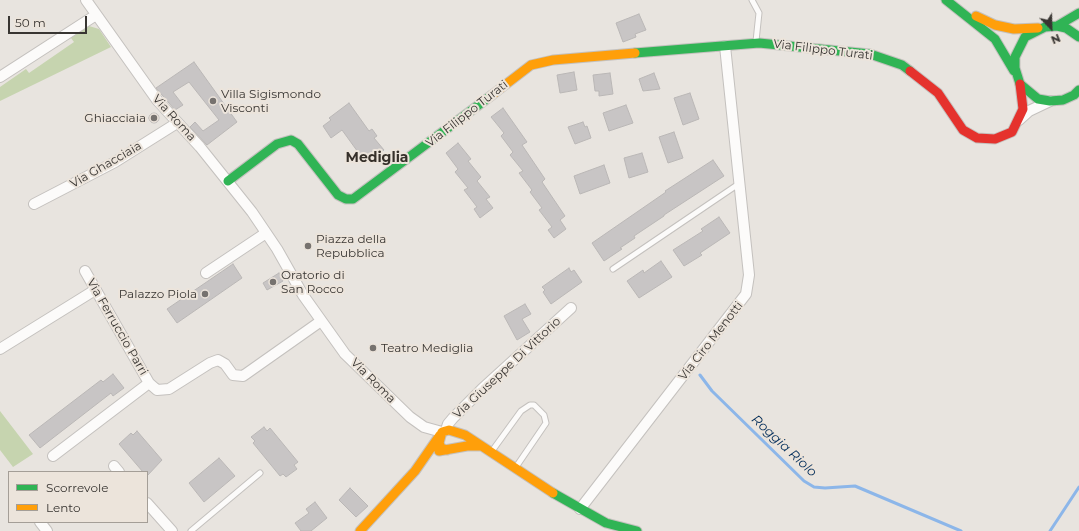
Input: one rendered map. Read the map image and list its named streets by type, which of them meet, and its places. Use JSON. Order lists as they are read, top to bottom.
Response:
{
  "streets": {
    "street": [
      "Via Filippo Turati",
      "Via Roma",
      "Via Ghacciaia",
      "Via Ferruccio Parri",
      "Via Ciro Menotti",
      "Via Giuseppe Di Vittorio"
    ]
  },
  "crossings": [
    ["Via Filippo Turati", "Via Roma"],
    ["Via Filippo Turati", "Via Ciro Menotti"],
    ["Via Roma", "Via Ghacciaia"],
    ["Via Roma", "Via Ferruccio Parri"],
    ["Via Roma", "Via Ciro Menotti"],
    ["Via Roma", "Via Giuseppe Di Vittorio"]
  ],
  "districts": ["Mediglia"],
  "water": ["Roggia Riolo"],
  "places": [
    "Villa Sigismondo Visconti",
    "Ghiacciaia",
    "Piazza della Repubblica",
    "Oratorio di San Rocco",
    "Palazzo Piola",
    "Teatro Mediglia"
  ],
  "legend": ["Scorrevole", "Lento"],
  "scale_bar": "50 m",
  "north": "bottom right"
}
